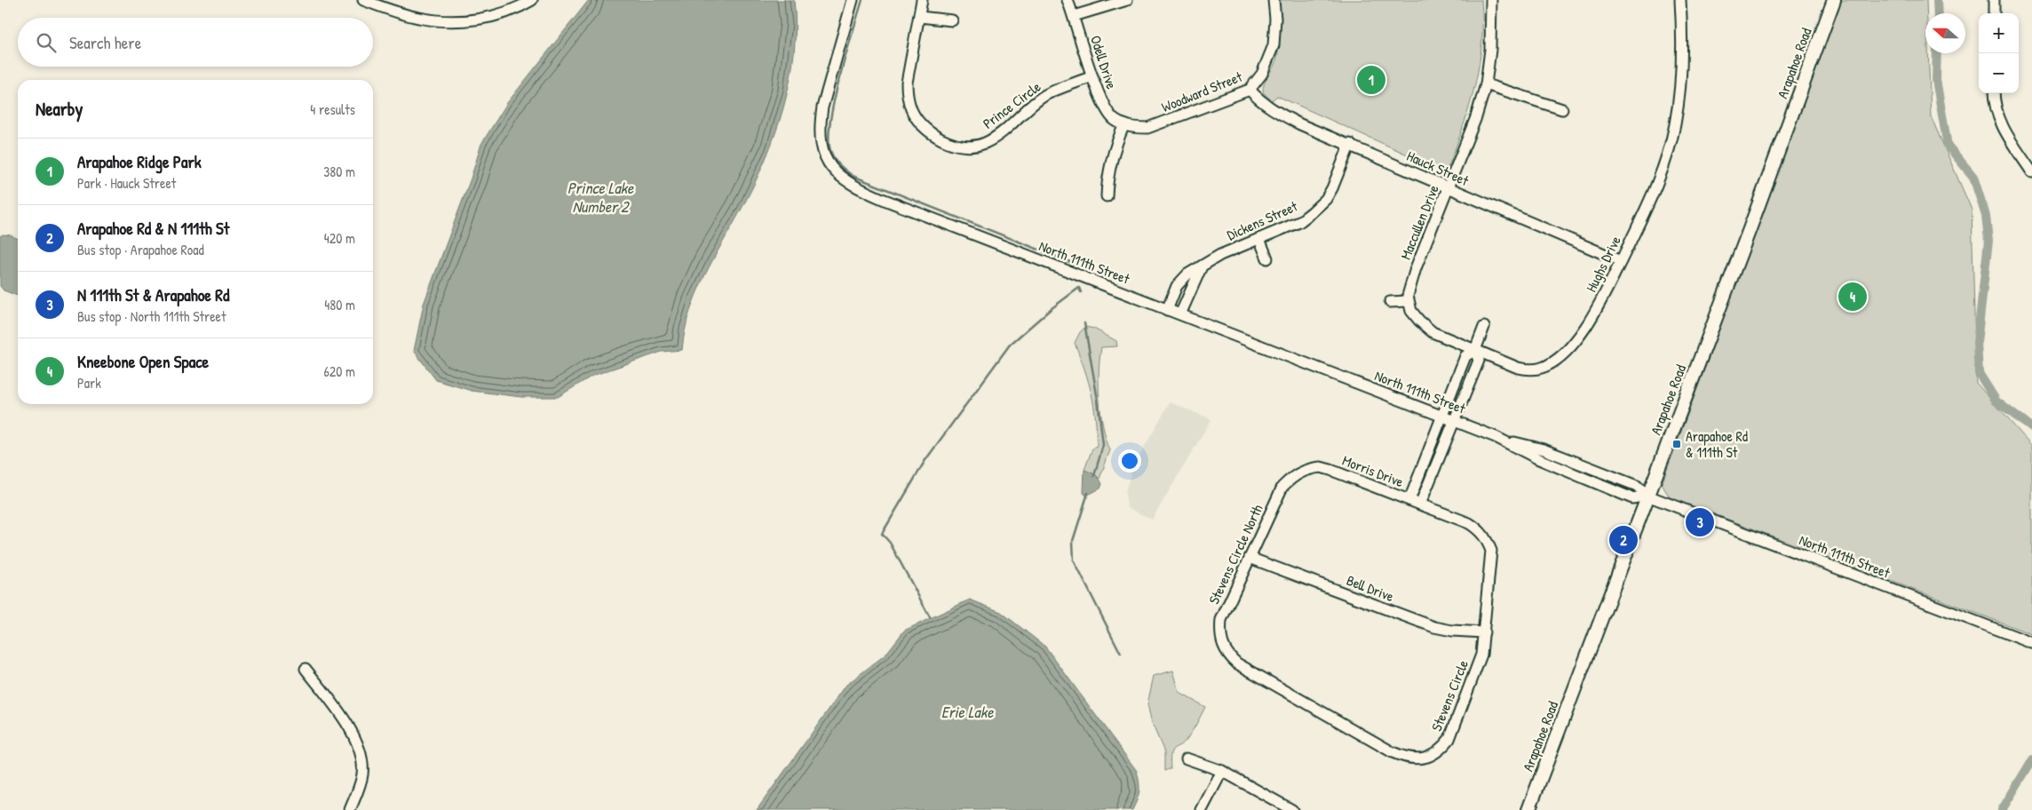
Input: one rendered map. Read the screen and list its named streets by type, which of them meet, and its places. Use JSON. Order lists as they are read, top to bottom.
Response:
{
  "streets": {
    "main road": ["Arapahoe Road"],
    "street": [
      "Odell Drive",
      "Woodward Street",
      "Prince Circle",
      "Hauck Street",
      "Dickens Street",
      "Maccullen Drive",
      "North 111th Street",
      "Hughs Drive",
      "Morris Drive",
      "Stevens Circle North",
      "Bell Drive",
      "Stevens Circle"
    ]
  },
  "crossings": [
    ["Odell Drive", "Woodward Street"],
    ["Odell Drive", "Prince Circle"],
    ["Arapahoe Road", "North 111th Street"],
    ["Woodward Street", "Hauck Street"],
    ["Hauck Street", "Dickens Street"],
    ["Hauck Street", "Maccullen Drive"],
    ["Hauck Street", "Hughs Drive"],
    ["Dickens Street", "North 111th Street"],
    ["Maccullen Drive", "Hughs Drive"],
    ["North 111th Street", "Morris Drive"],
    ["Hughs Drive", "Morris Drive"],
    ["Morris Drive", "Stevens Circle North"],
    ["Morris Drive", "Stevens Circle"],
    ["Stevens Circle North", "Bell Drive"],
    ["Stevens Circle North", "Stevens Circle"],
    ["Bell Drive", "Stevens Circle"]
  ],
  "water": ["Prince Lake Number 2", "Erie Lake"],
  "places": {
    "transit": ["Arapahoe Rd & 111th St"]
  },
  "north": "left",
  "page": {
    "map_buttons": ["+", "−"],
    "search": "Search here",
    "pins": [
      "1",
      "4",
      "3",
      "2"
    ],
    "heading": ["Nearby", "4 results"],
    "list": [
      {
        "mark": "1",
        "name": "Arapahoe Ridge Park",
        "note": "Park · Hauck Street",
        "value": "380 m"
      },
      {
        "mark": "2",
        "name": "Arapahoe Rd & N 111th St",
        "note": "Bus stop · Arapahoe Road",
        "value": "420 m"
      },
      {
        "mark": "3",
        "name": "N 111th St & Arapahoe Rd",
        "note": "Bus stop · North 111th Street",
        "value": "480 m"
      },
      {
        "mark": "4",
        "name": "Kneebone Open Space",
        "note": "Park",
        "value": "620 m"
      }
    ]
  }
}
